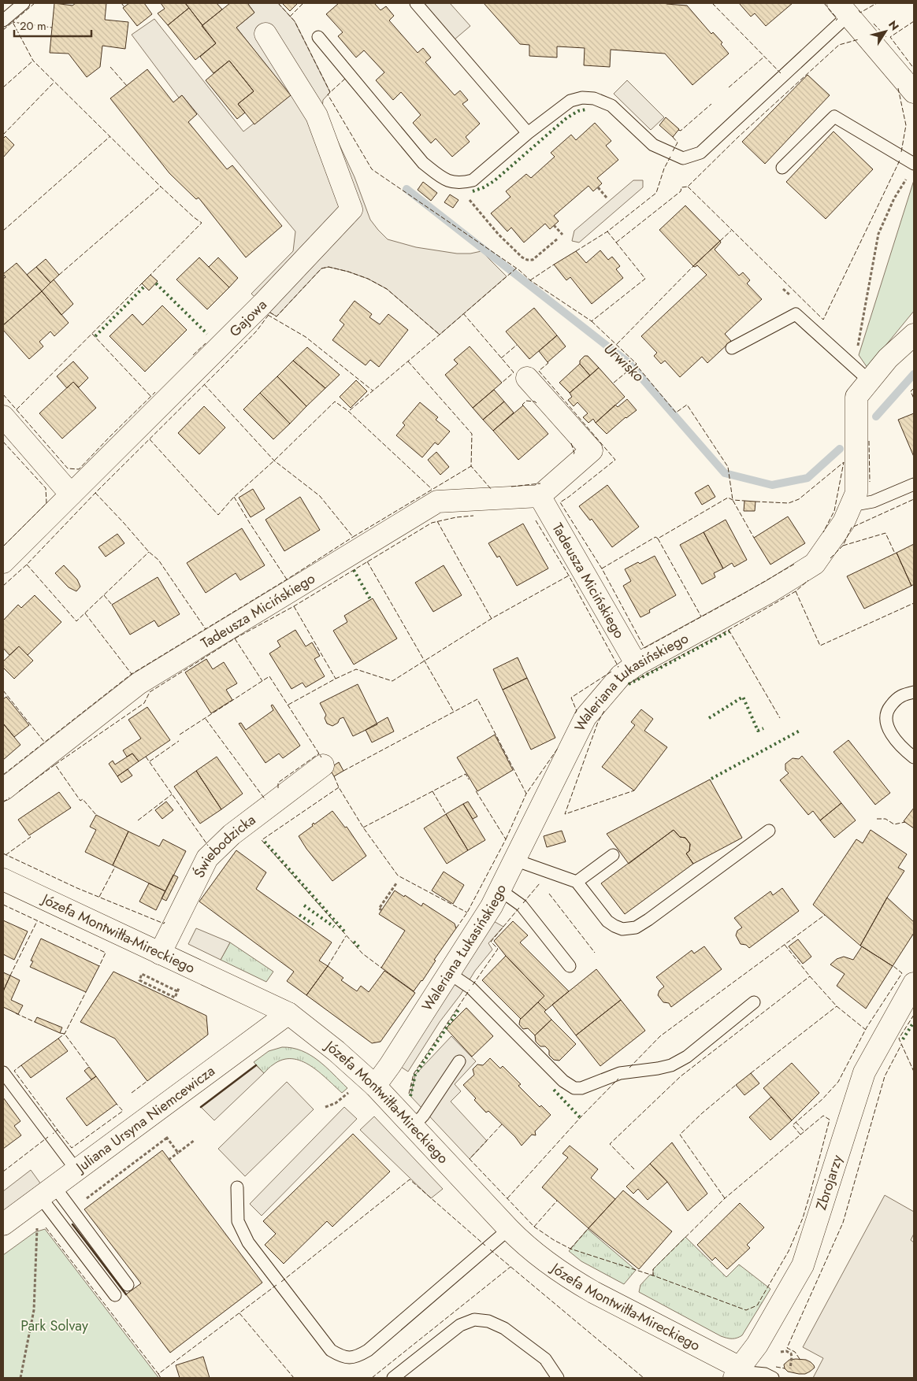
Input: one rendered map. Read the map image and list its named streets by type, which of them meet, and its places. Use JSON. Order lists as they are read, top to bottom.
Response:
{
  "streets": {
    "street": [
      "Gajowa",
      "Tadeusza Micińskiego",
      "Waleriana Łukasińskiego",
      "Świebodzicka",
      "Józefa Montwiłła-Mireckiego",
      "Juliana Ursyna Niemcewicza",
      "Zbrojarzy"
    ]
  },
  "crossings": [
    ["Tadeusza Micińskiego", "Waleriana Łukasińskiego"],
    ["Waleriana Łukasińskiego", "Józefa Montwiłła-Mireckiego"],
    ["Świebodzicka", "Józefa Montwiłła-Mireckiego"],
    ["Józefa Montwiłła-Mireckiego", "Juliana Ursyna Niemcewicza"],
    ["Józefa Montwiłła-Mireckiego", "Zbrojarzy"]
  ],
  "water": ["Urwisko"],
  "parks": ["Park Solvay"],
  "scale_bar": "20 m",
  "north": "top right"
}
